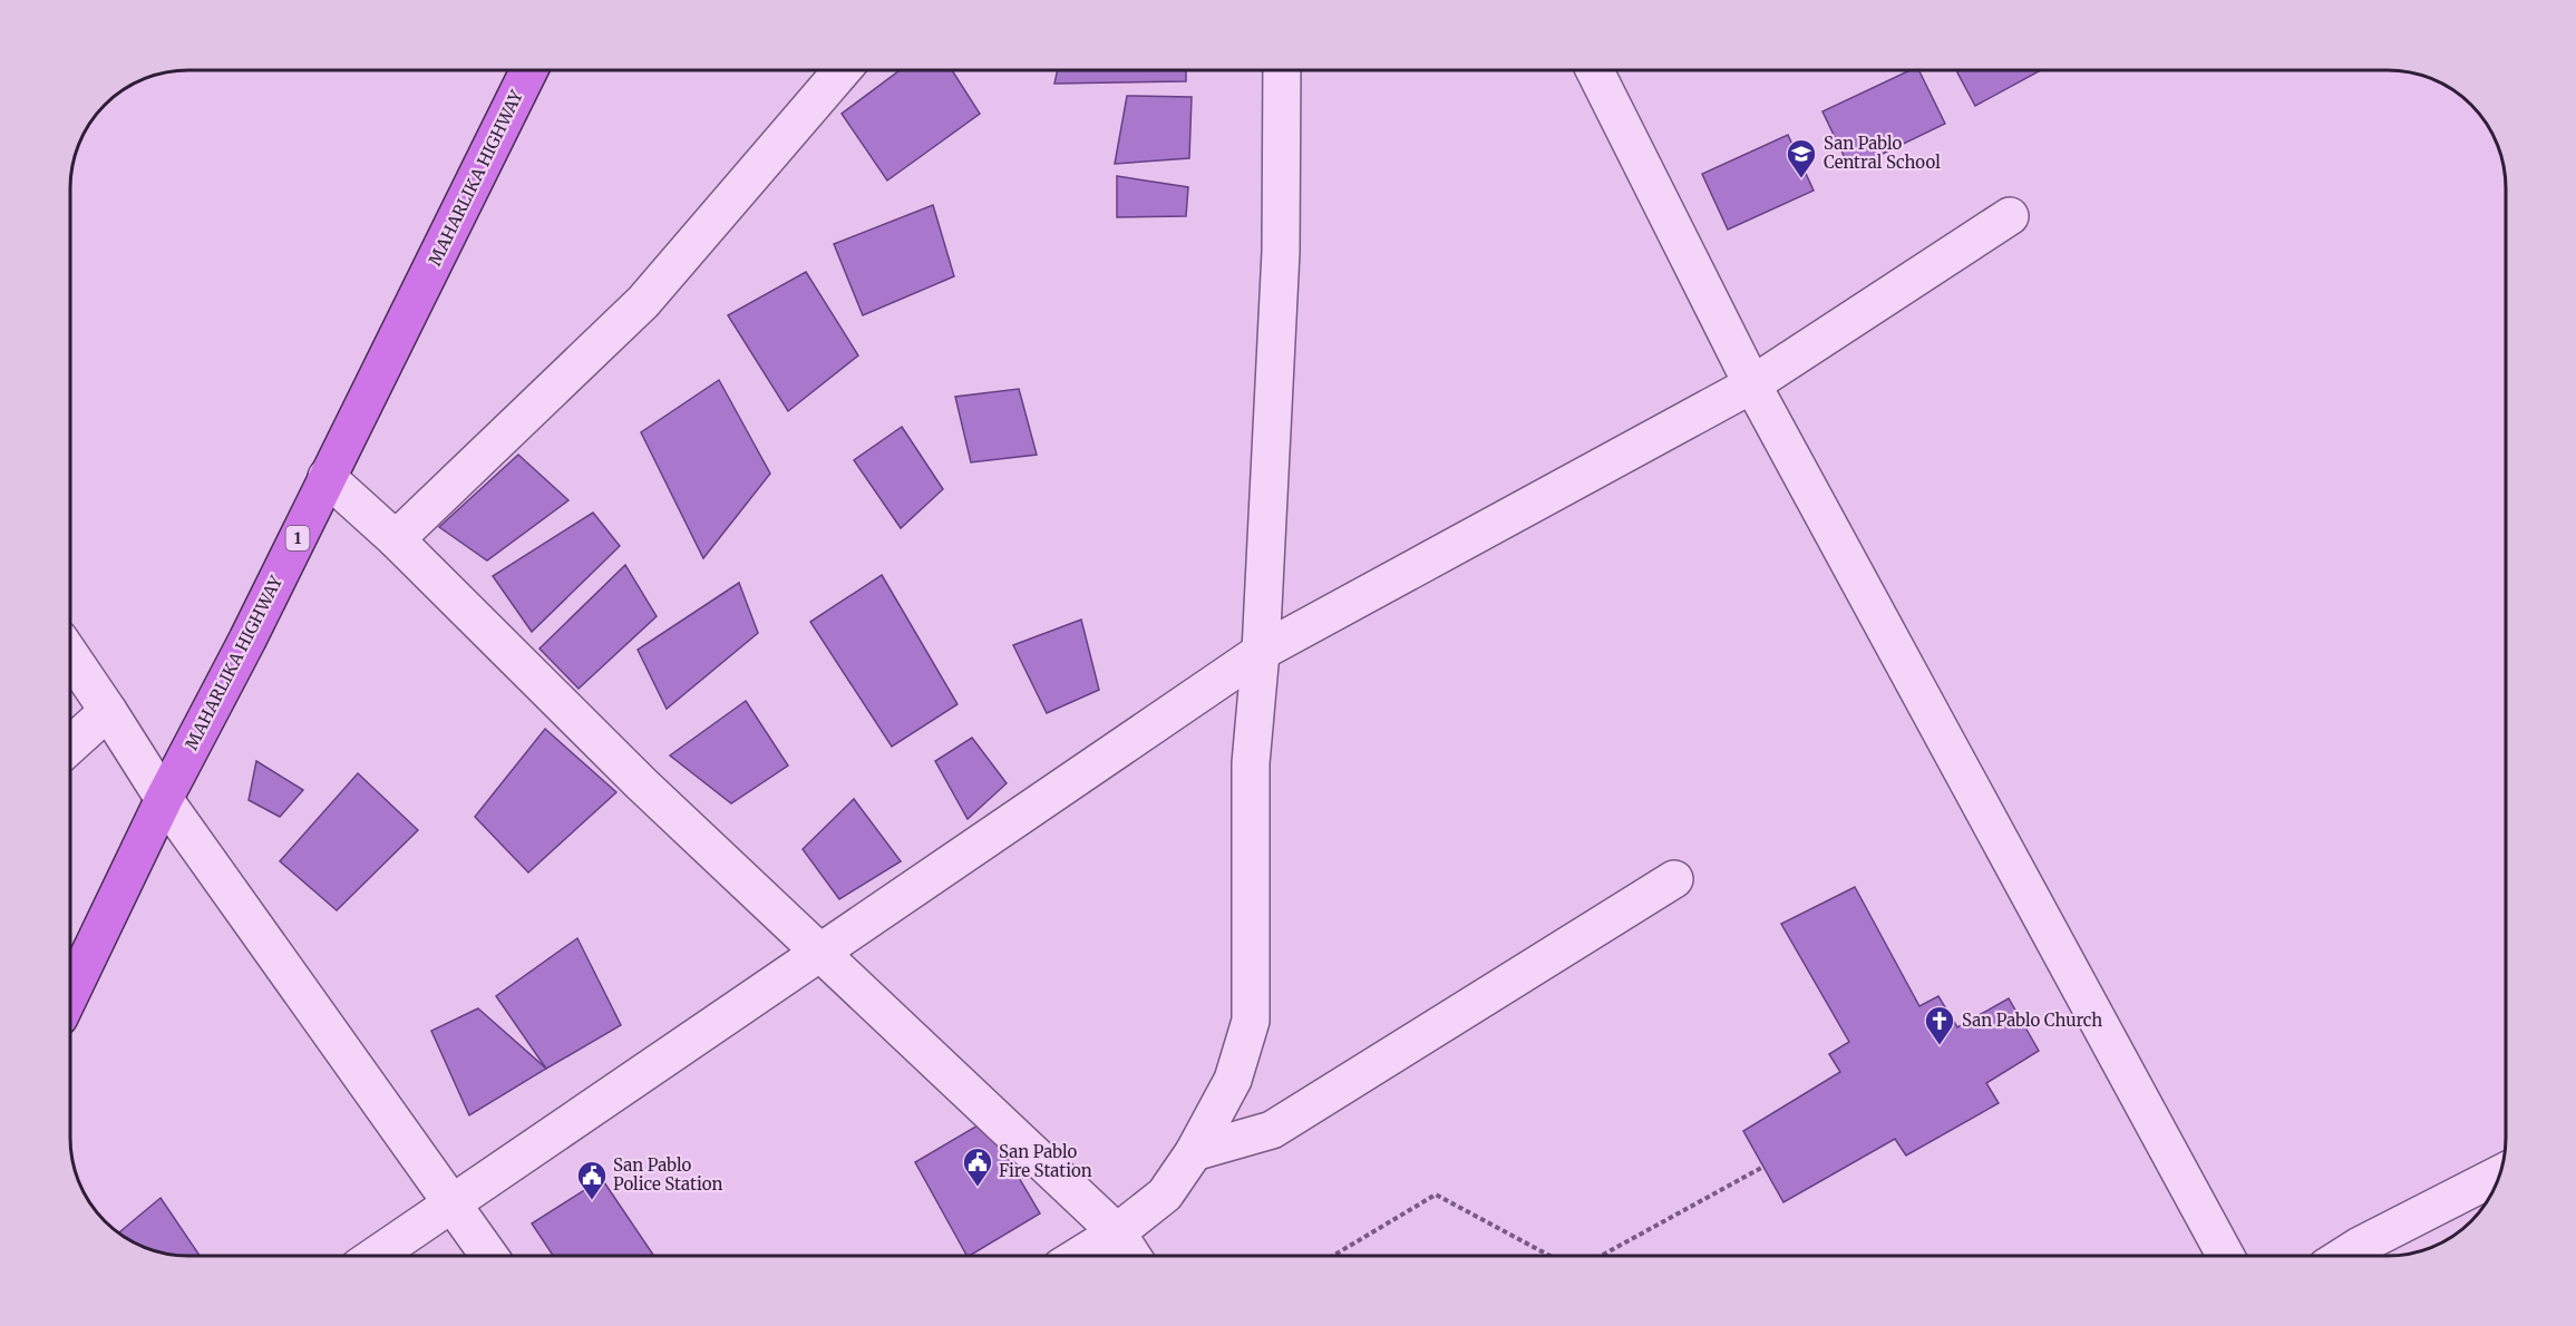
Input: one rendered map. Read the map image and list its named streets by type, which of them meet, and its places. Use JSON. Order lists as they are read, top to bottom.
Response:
{
  "streets": {
    "highway": ["MAHARLIKA HIGHWAY", "1"]
  },
  "places": {
    "school or university": ["San Pablo Central School"],
    "church": ["San Pablo Church"],
    "public building": ["San Pablo Fire Station", "San Pablo Police Station"]
  }
}
